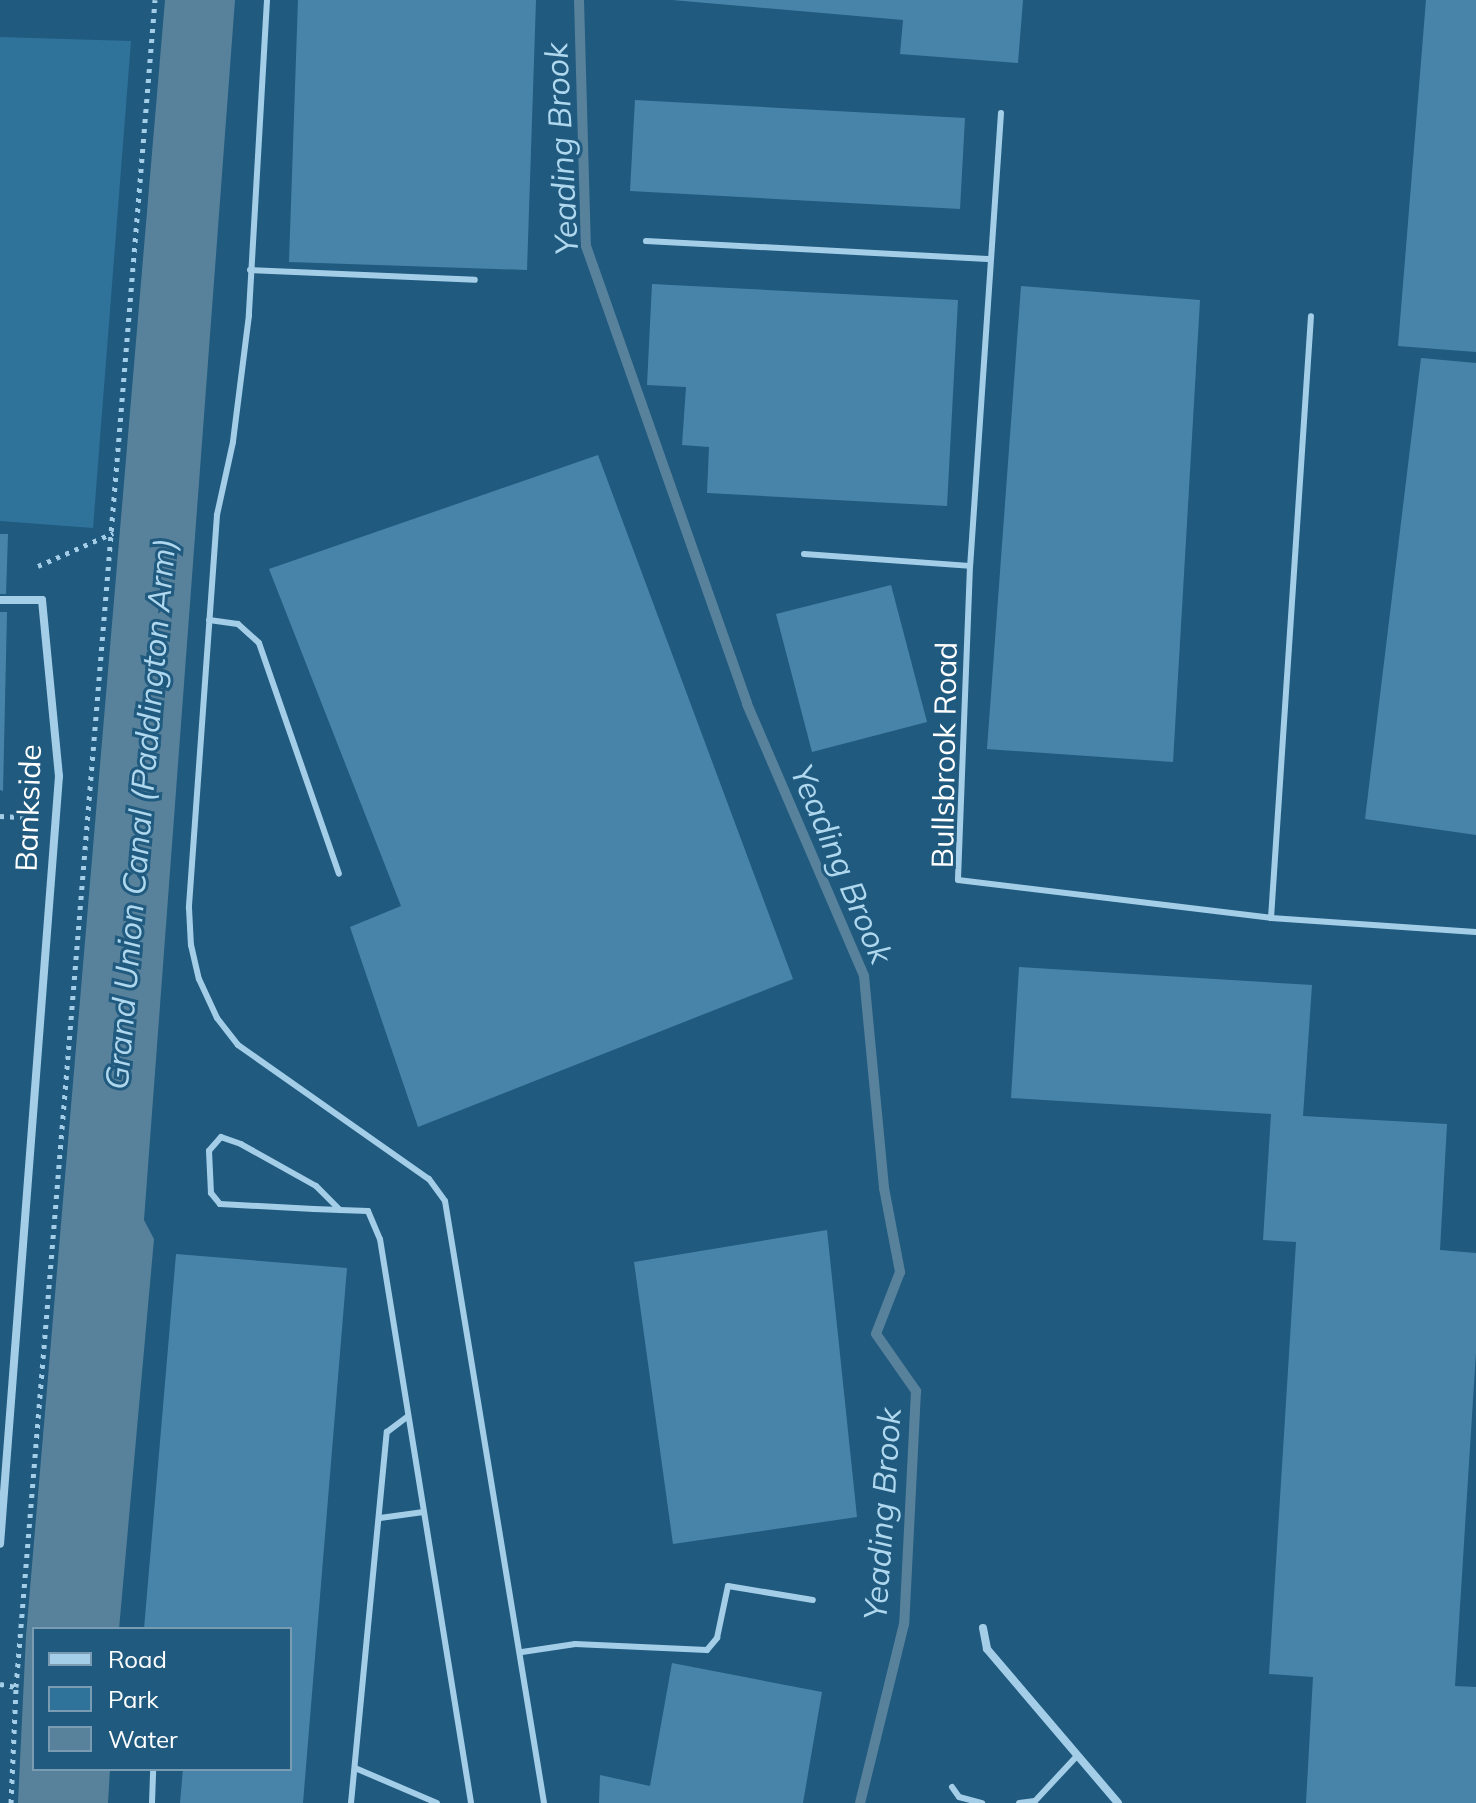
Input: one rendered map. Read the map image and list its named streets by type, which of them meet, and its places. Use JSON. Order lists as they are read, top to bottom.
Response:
{
  "streets": {
    "street": ["Bankside"],
    "lane": ["Bullsbrook Road"]
  },
  "water": ["Yeading Brook", "Grand Union Canal (Paddington Arm)"],
  "legend": ["Road", "Park", "Water"]
}
